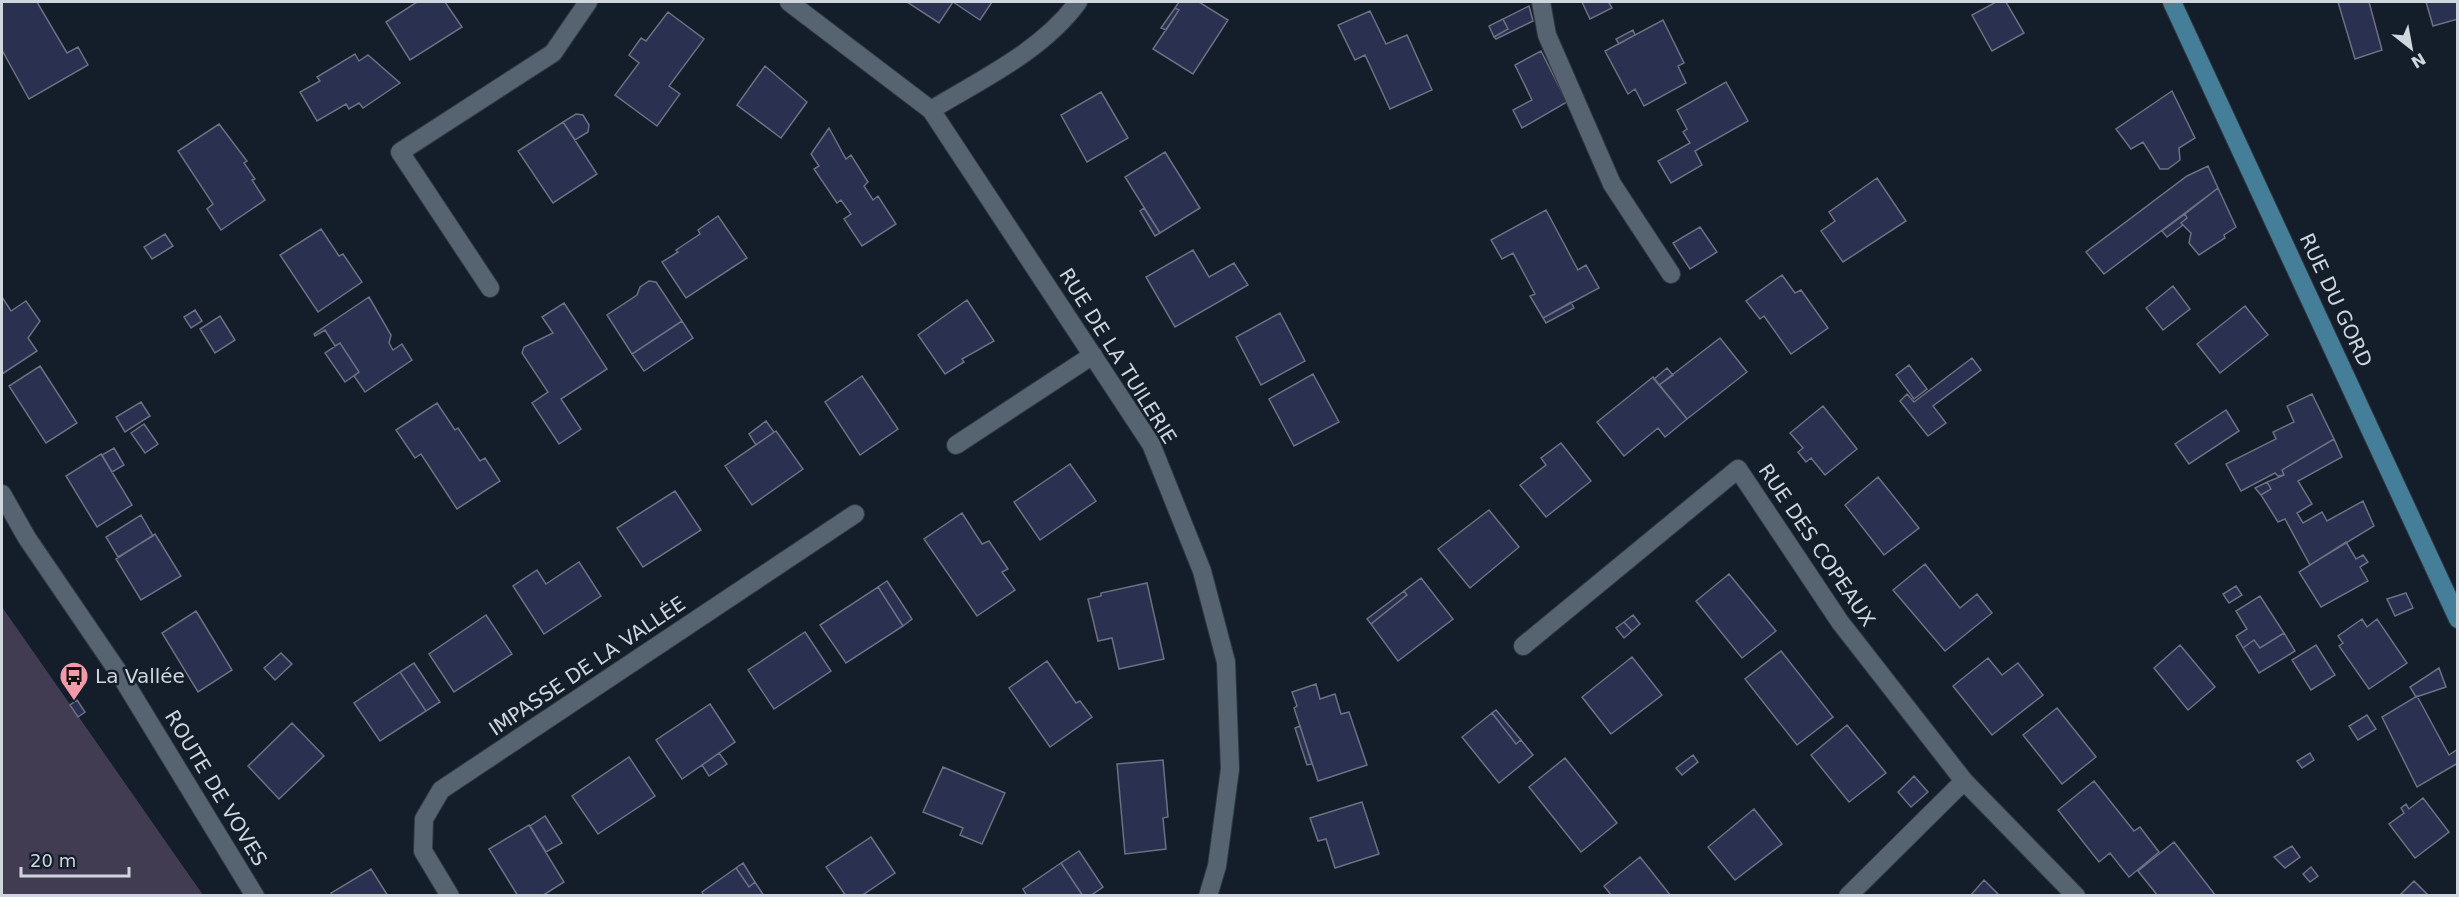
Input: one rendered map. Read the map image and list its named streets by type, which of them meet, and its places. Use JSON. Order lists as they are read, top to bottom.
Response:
{
  "streets": {
    "main road": ["RUE DU GORD"],
    "street": [
      "RUE DE LA TUILERIE",
      "RUE DES COPEAUX",
      "IMPASSE DE LA VALLÉE",
      "ROUTE DE VOVES"
    ]
  },
  "places": {
    "bus stop": ["La Vallée"]
  },
  "scale_bar": "20 m",
  "north": "bottom right"
}
